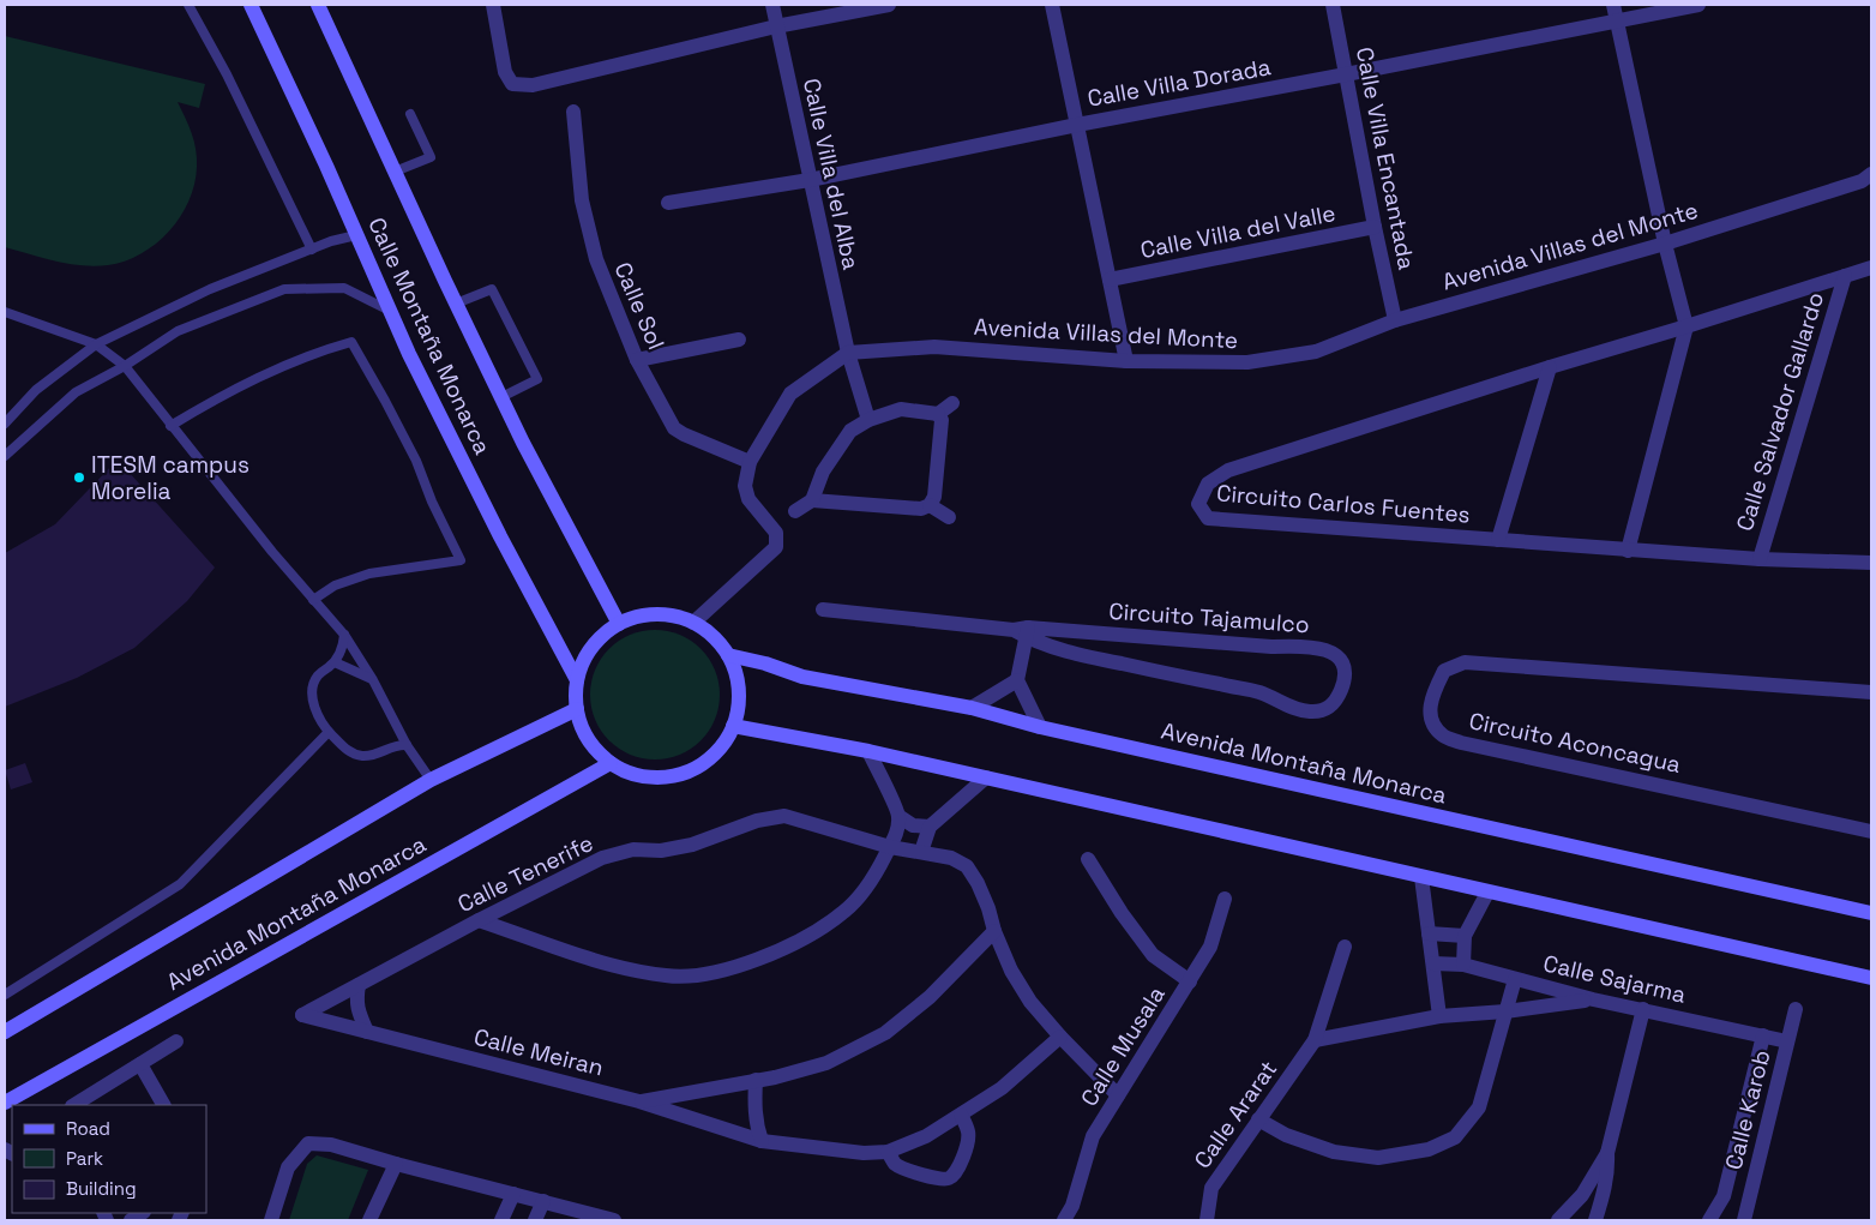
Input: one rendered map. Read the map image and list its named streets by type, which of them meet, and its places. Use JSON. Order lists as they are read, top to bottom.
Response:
{
  "streets": {
    "main road": ["Calle Montaña Monarca", "Avenida Montaña Monarca"],
    "street": [
      "Calle Villa Dorada",
      "Calle Villa Encantada",
      "Calle Villa del Alba",
      "Calle Villa del Valle",
      "Avenida Villas del Monte",
      "Calle Sol",
      "Calle Salvador Gallardo",
      "Circuito Carlos Fuentes",
      "Circuito Tajamulco",
      "Circuito Aconcagua",
      "Calle Tenerife",
      "Calle Sajarma",
      "Calle Musala",
      "Calle Meiran",
      "Calle Karob",
      "Calle Ararat"
    ]
  },
  "crossings": [
    ["Calle Villa Dorada", "Calle Villa Encantada"],
    ["Calle Villa Dorada", "Calle Villa del Alba"],
    ["Calle Villa Encantada", "Calle Villa del Valle"],
    ["Calle Villa Encantada", "Avenida Villas del Monte"],
    ["Calle Villa del Alba", "Avenida Villas del Monte"],
    ["Calle Montaña Monarca", "Avenida Montaña Monarca"],
    ["Calle Salvador Gallardo", "Circuito Carlos Fuentes"],
    ["Calle Tenerife", "Calle Musala"],
    ["Calle Tenerife", "Calle Meiran"],
    ["Calle Sajarma", "Calle Karob"]
  ],
  "places": ["ITESM campus Morelia"],
  "legend": ["Road", "Park", "Building"]
}
